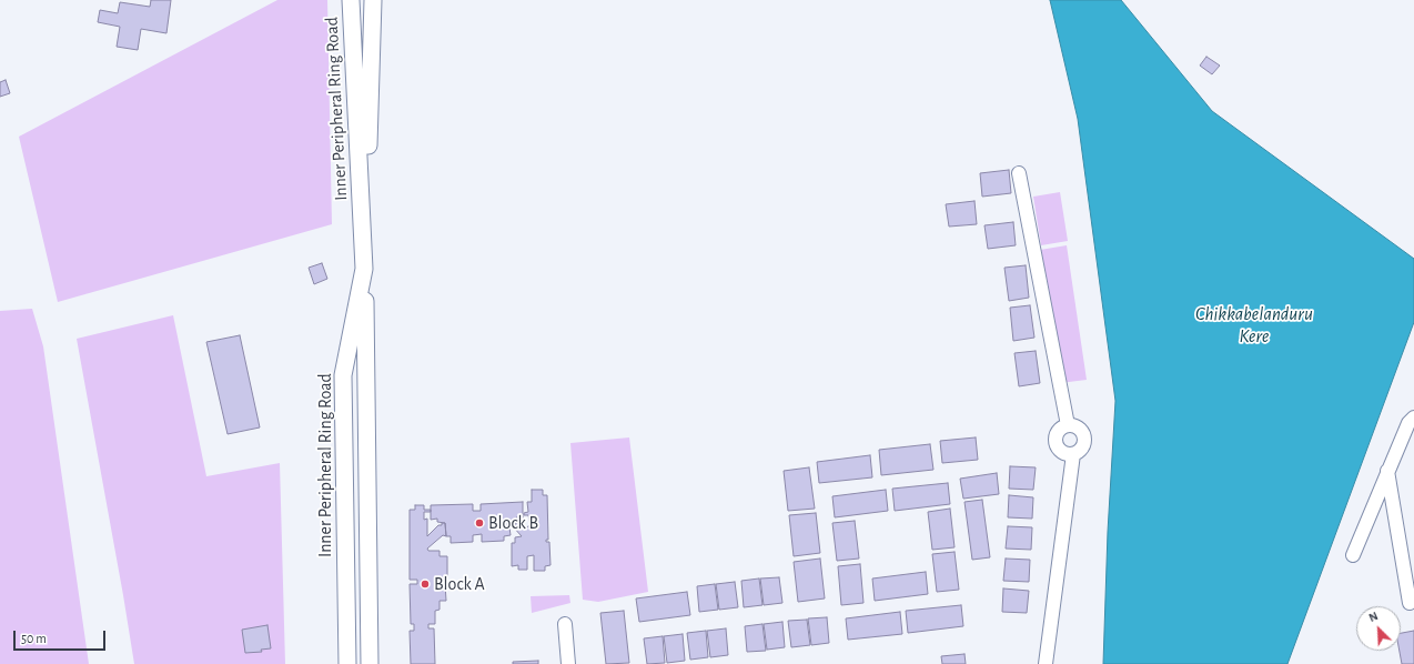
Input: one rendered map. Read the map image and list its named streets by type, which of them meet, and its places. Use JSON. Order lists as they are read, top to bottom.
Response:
{
  "streets": {
    "main road": ["Inner Peripheral Ring Road"]
  },
  "water": ["Chikkabelanduru Kere"],
  "places": ["Block B", "Block A"],
  "scale_bar": "50 m",
  "north": "top left"
}
